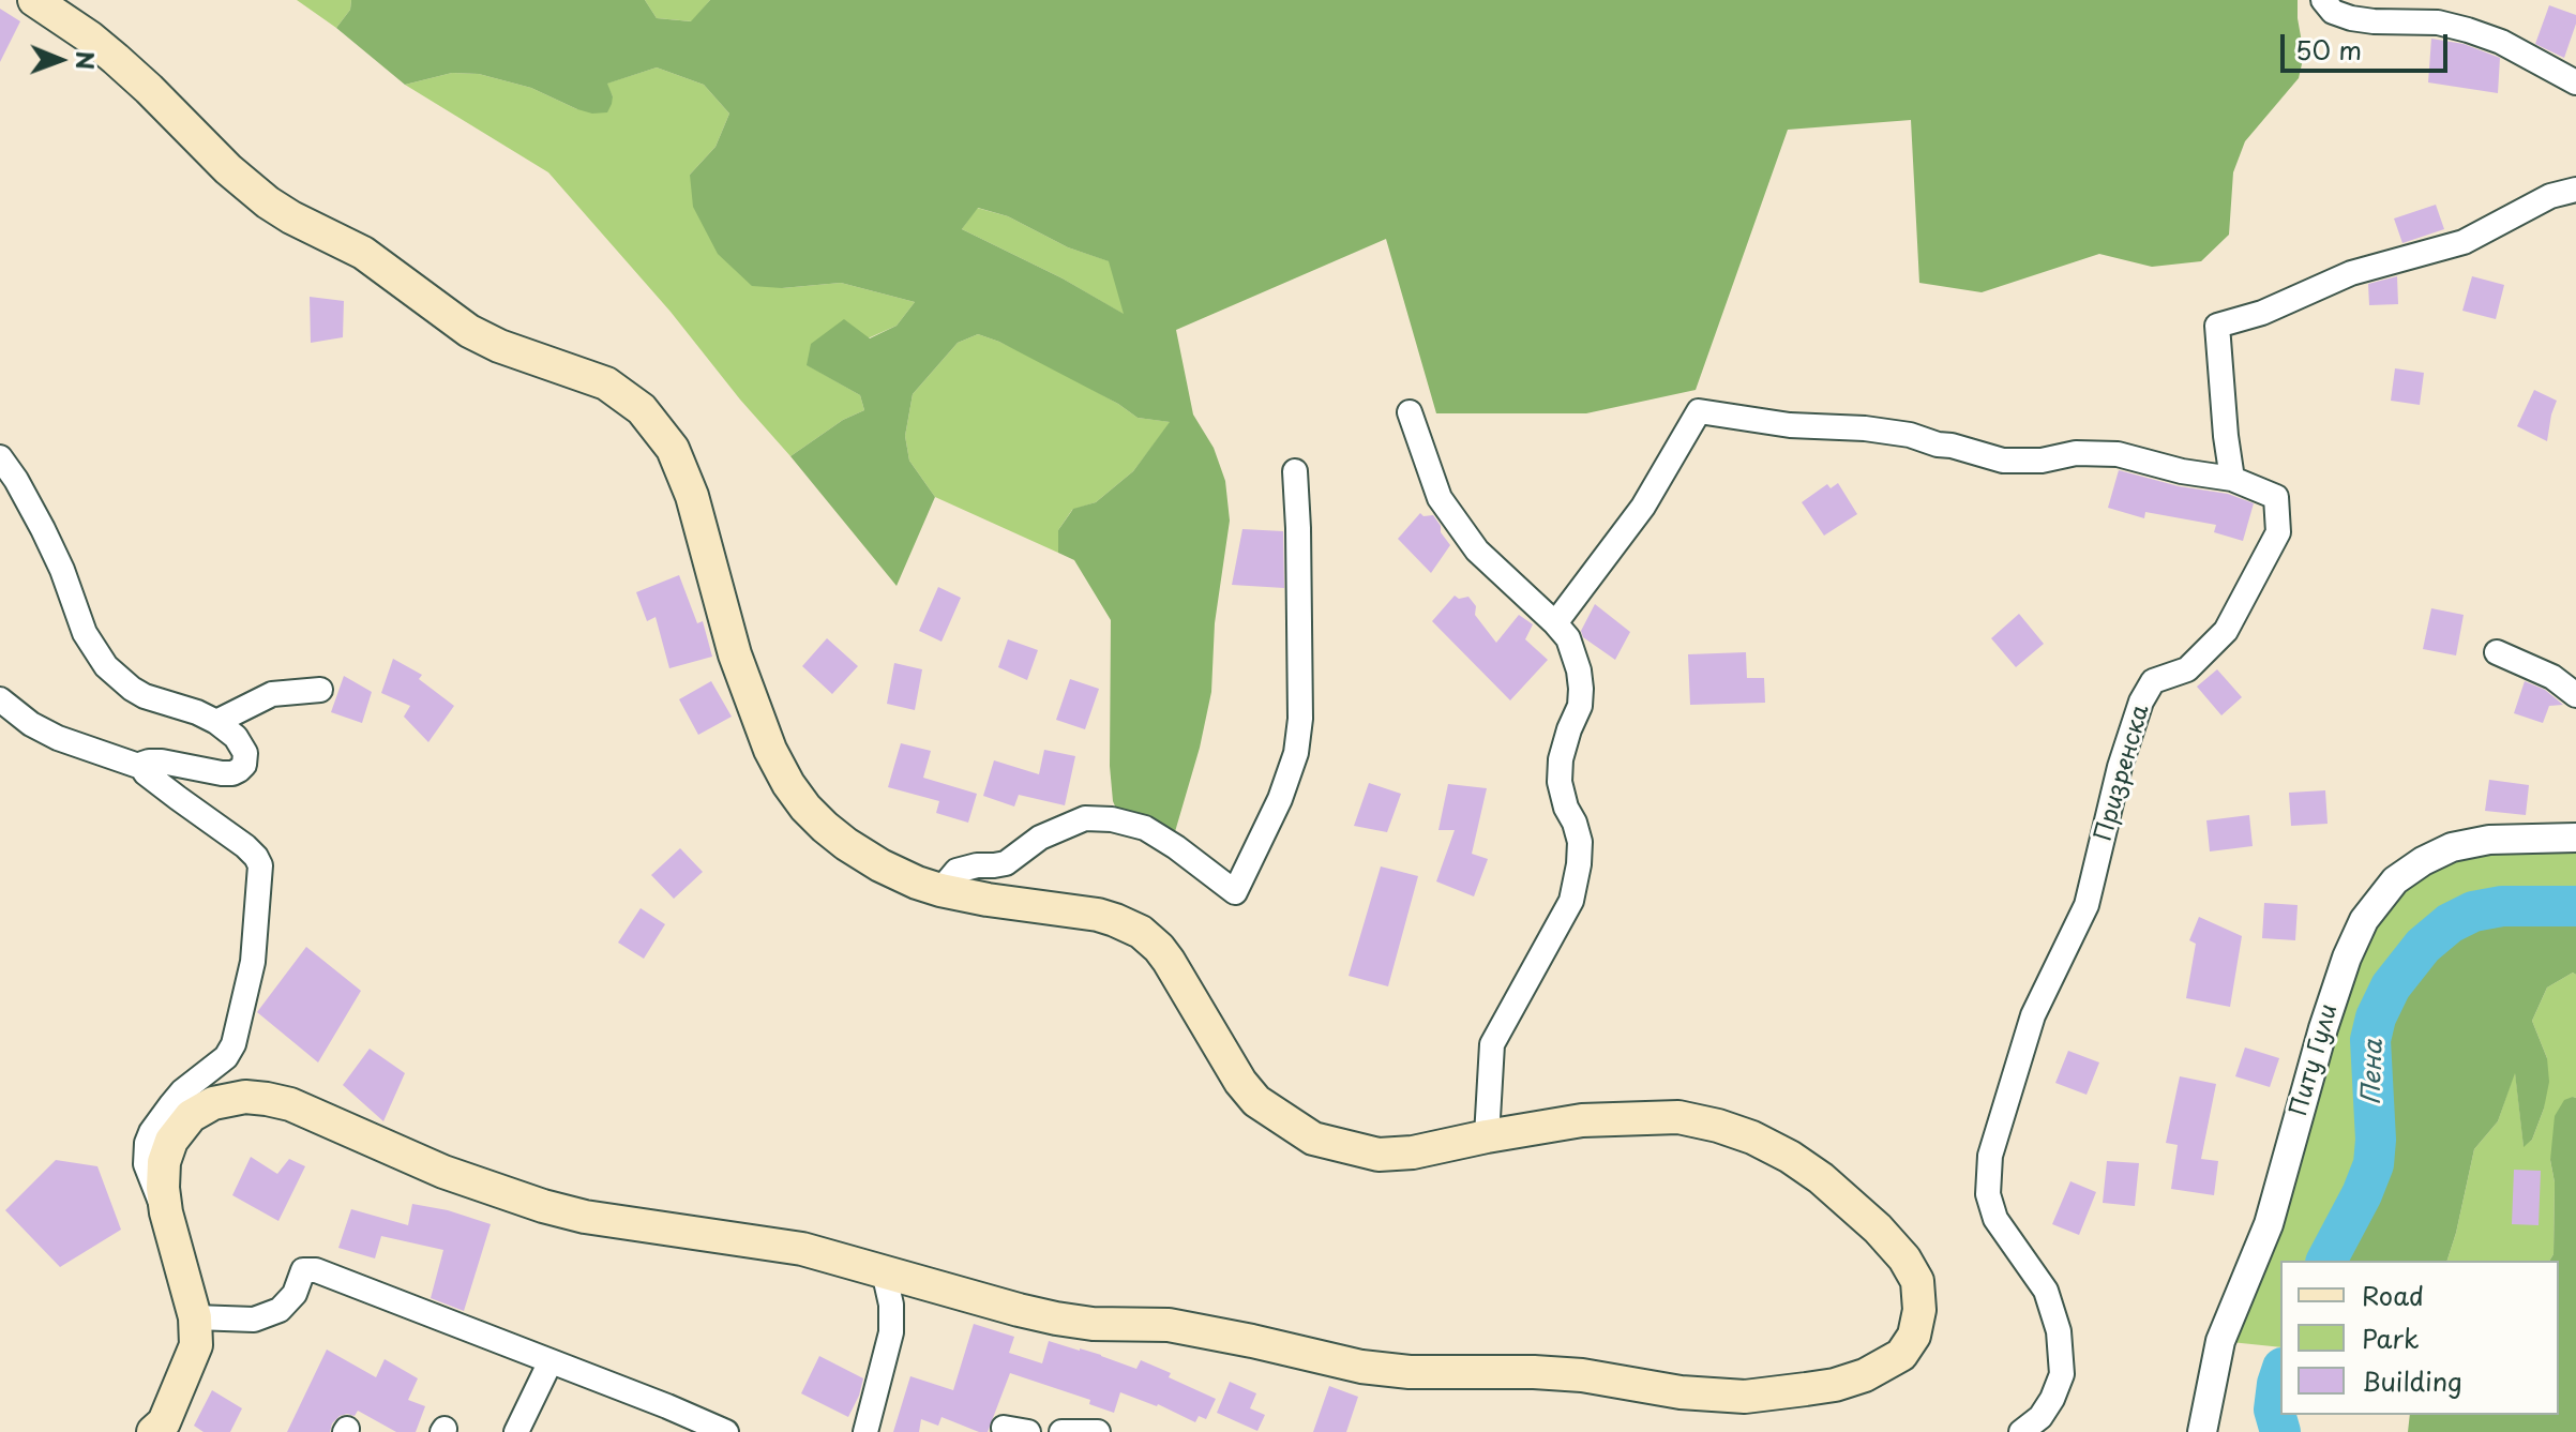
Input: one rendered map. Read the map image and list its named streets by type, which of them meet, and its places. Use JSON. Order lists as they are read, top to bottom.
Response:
{
  "streets": {
    "street": ["Призренска", "Питу Гули"]
  },
  "water": ["Пена"],
  "legend": ["Road", "Park", "Building"],
  "scale_bar": "50 m",
  "north": "right"
}
